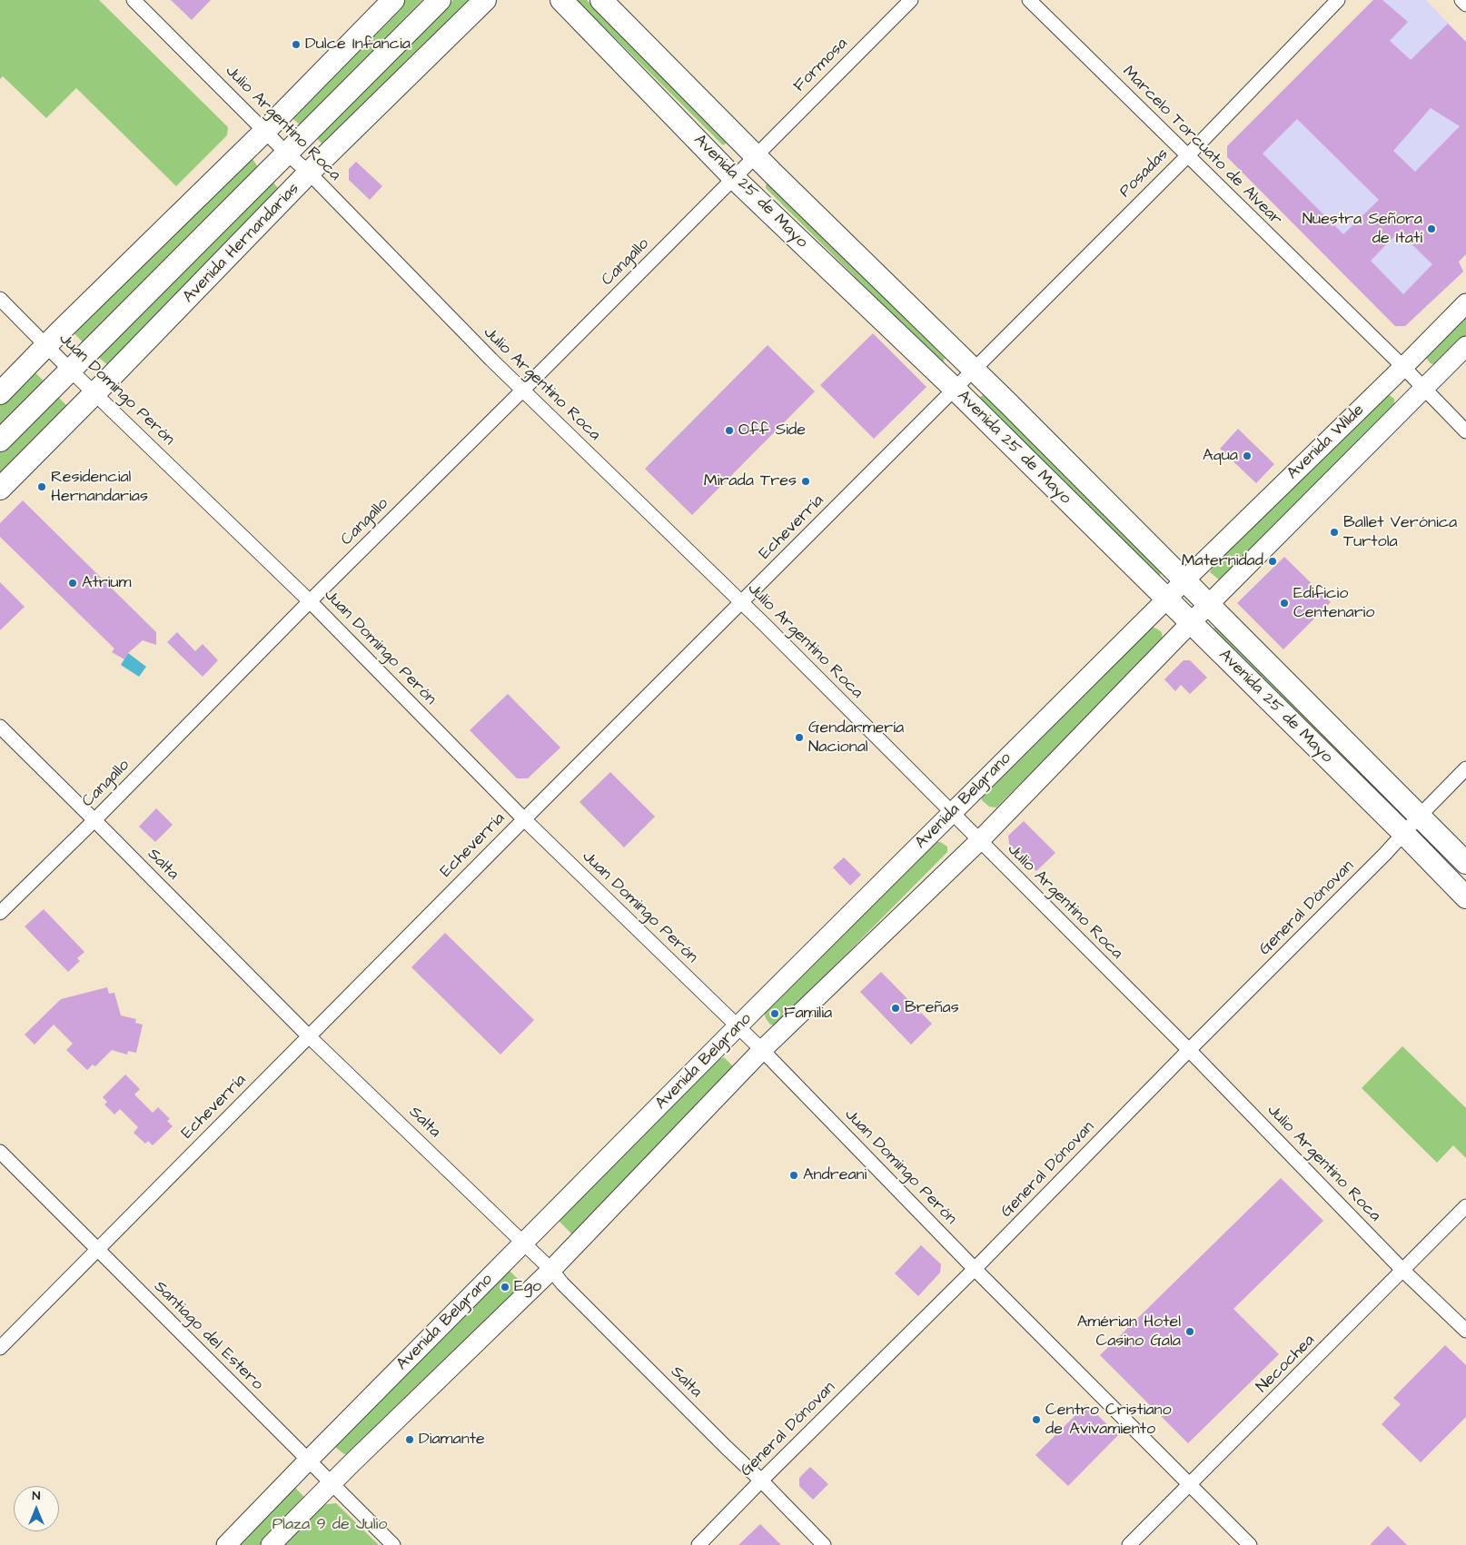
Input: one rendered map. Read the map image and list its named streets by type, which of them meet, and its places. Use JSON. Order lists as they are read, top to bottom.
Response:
{
  "streets": {
    "main road": [
      "Avenida 25 de Mayo",
      "Avenida Hernandarias",
      "Avenida Wilde",
      "Avenida Belgrano"
    ],
    "street": [
      "Formosa",
      "Julio Argentino Roca",
      "Marcelo Torcuato de Alvear",
      "Posadas",
      "Cangallo",
      "Juan Domingo Perón",
      "Echeverría",
      "Salta",
      "General Dónovan",
      "Santiago del Estero",
      "Necochea"
    ]
  },
  "crossings": [
    ["Formosa", "Avenida 25 de Mayo"],
    ["Formosa", "Cangallo"],
    ["Julio Argentino Roca", "Avenida Hernandarias"],
    ["Julio Argentino Roca", "Cangallo"],
    ["Julio Argentino Roca", "Echeverría"],
    ["Julio Argentino Roca", "Avenida Belgrano"],
    ["Julio Argentino Roca", "General Dónovan"],
    ["Julio Argentino Roca", "Necochea"],
    ["Marcelo Torcuato de Alvear", "Posadas"],
    ["Marcelo Torcuato de Alvear", "Avenida Wilde"],
    ["Posadas", "Avenida 25 de Mayo"],
    ["Posadas", "Echeverría"],
    ["Avenida 25 de Mayo", "Cangallo"],
    ["Avenida 25 de Mayo", "Avenida Wilde"],
    ["Avenida 25 de Mayo", "Echeverría"],
    ["Avenida 25 de Mayo", "Avenida Belgrano"],
    ["Avenida 25 de Mayo", "General Dónovan"],
    ["Avenida Hernandarias", "Juan Domingo Perón"],
    ["Cangallo", "Juan Domingo Perón"],
    ["Cangallo", "Salta"],
    ["Juan Domingo Perón", "Echeverría"],
    ["Juan Domingo Perón", "Avenida Belgrano"],
    ["Juan Domingo Perón", "General Dónovan"],
    ["Juan Domingo Perón", "Necochea"],
    ["Avenida Wilde", "Avenida Belgrano"],
    ["Echeverría", "Salta"],
    ["Echeverría", "Santiago del Estero"],
    ["Avenida Belgrano", "Salta"],
    ["Avenida Belgrano", "Santiago del Estero"],
    ["Salta", "General Dónovan"]
  ],
  "parks": ["Plaza 9 de Julio"],
  "places": [
    "Dulce Infancia",
    "Nuestra Señora de Itatí",
    "Off Side",
    "Aqua",
    "Mirada Tres",
    "Residencial Hernandarias",
    "Ballet Verónica Turtola",
    "Maternidad",
    "Atrium",
    "Edificio Centenario",
    "Gendarmería Nacional",
    "Breñas",
    "Familia",
    "Andreani",
    "Ego",
    "Amérian Hotel Casino Gala",
    "Centro Cristiano de Avivamiento",
    "Diamante"
  ],
  "north": "top"
}
